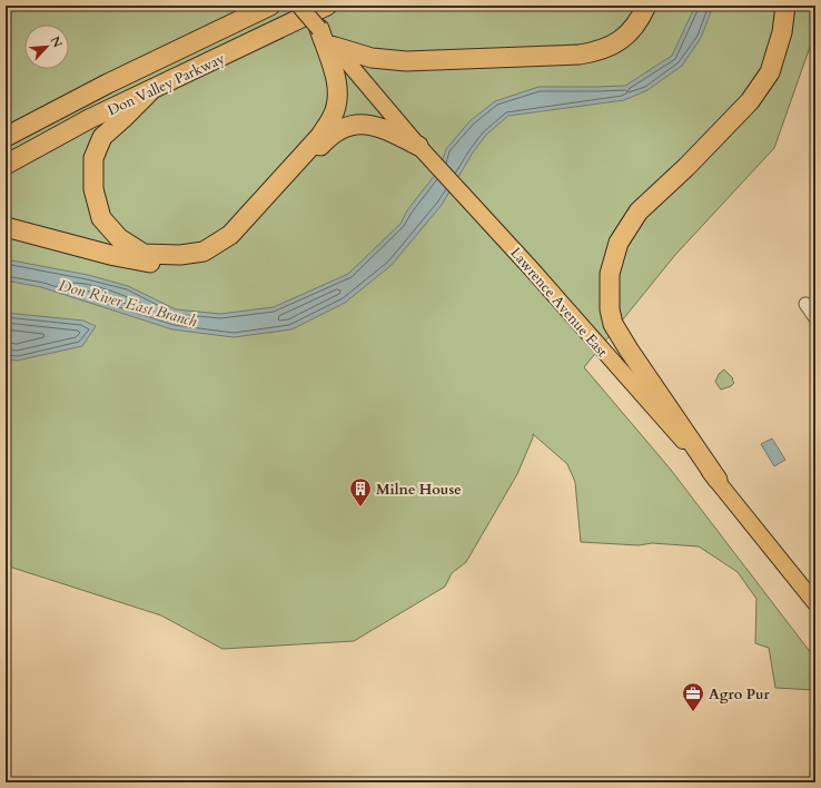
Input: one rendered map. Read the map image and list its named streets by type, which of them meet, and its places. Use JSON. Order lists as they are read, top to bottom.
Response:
{
  "streets": {
    "highway": ["Don Valley Parkway"],
    "main road": ["Lawrence Avenue East"]
  },
  "water": ["Don River East Branch"],
  "places": {
    "building": ["Milne House"],
    "office": ["Agro Pur"]
  },
  "north": "top right"
}
